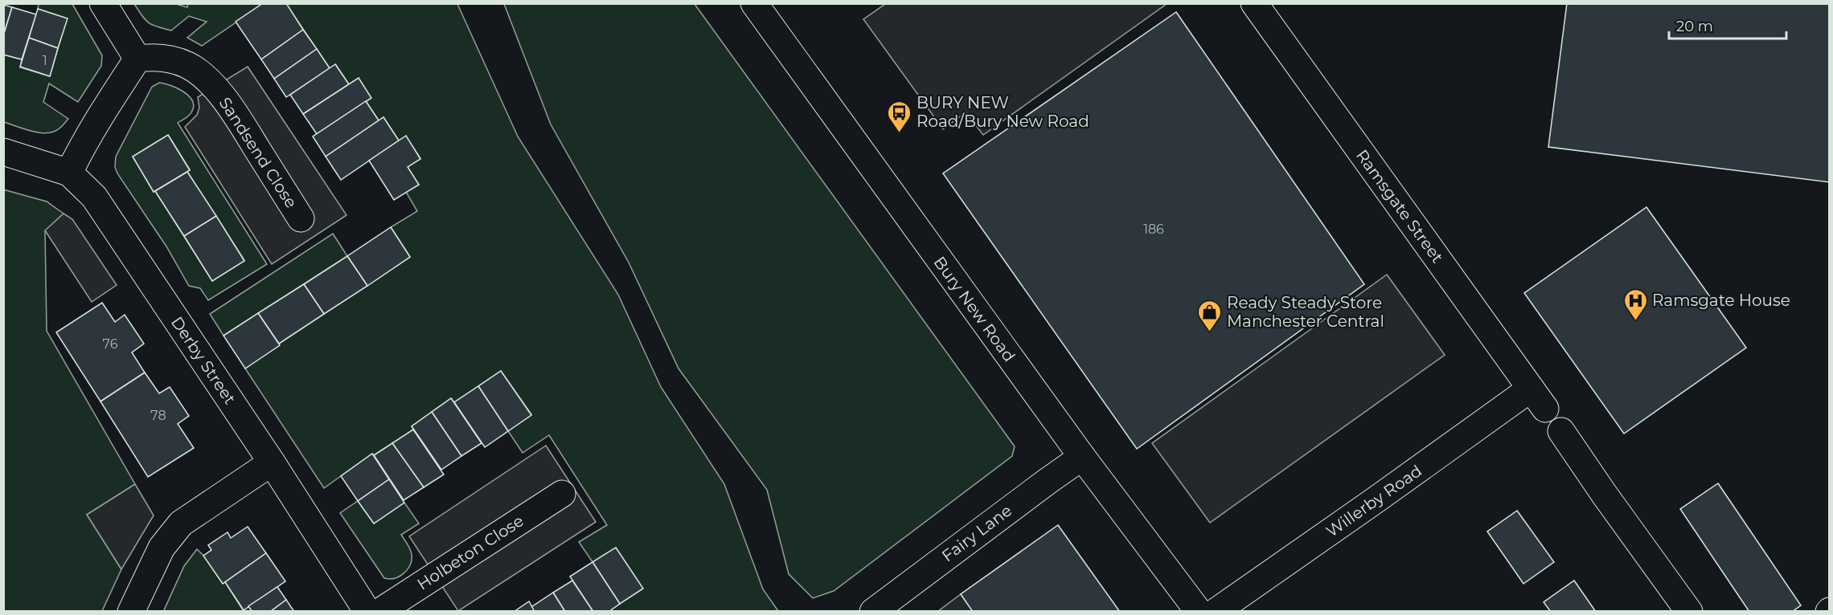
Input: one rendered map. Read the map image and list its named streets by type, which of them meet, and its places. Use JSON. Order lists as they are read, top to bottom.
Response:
{
  "streets": {
    "main road": [
      "Sandsend Close",
      "Ramsgate Street",
      "Bury New Road",
      "Derby Street",
      "Willerby Road",
      "Fairy Lane",
      "Holbeton Close"
    ]
  },
  "crossings": [
    ["Ramsgate Street", "Willerby Road"],
    ["Bury New Road", "Fairy Lane"]
  ],
  "places": {
    "bus stop": ["BURY NEW Road/Bury New Road"],
    "hospital": ["Ramsgate House"],
    "shop": ["Ready Steady Store Manchester Central"]
  },
  "house_numbers": [
    "1",
    "186",
    "76",
    "78"
  ],
  "scale_bar": "20 m"
}
